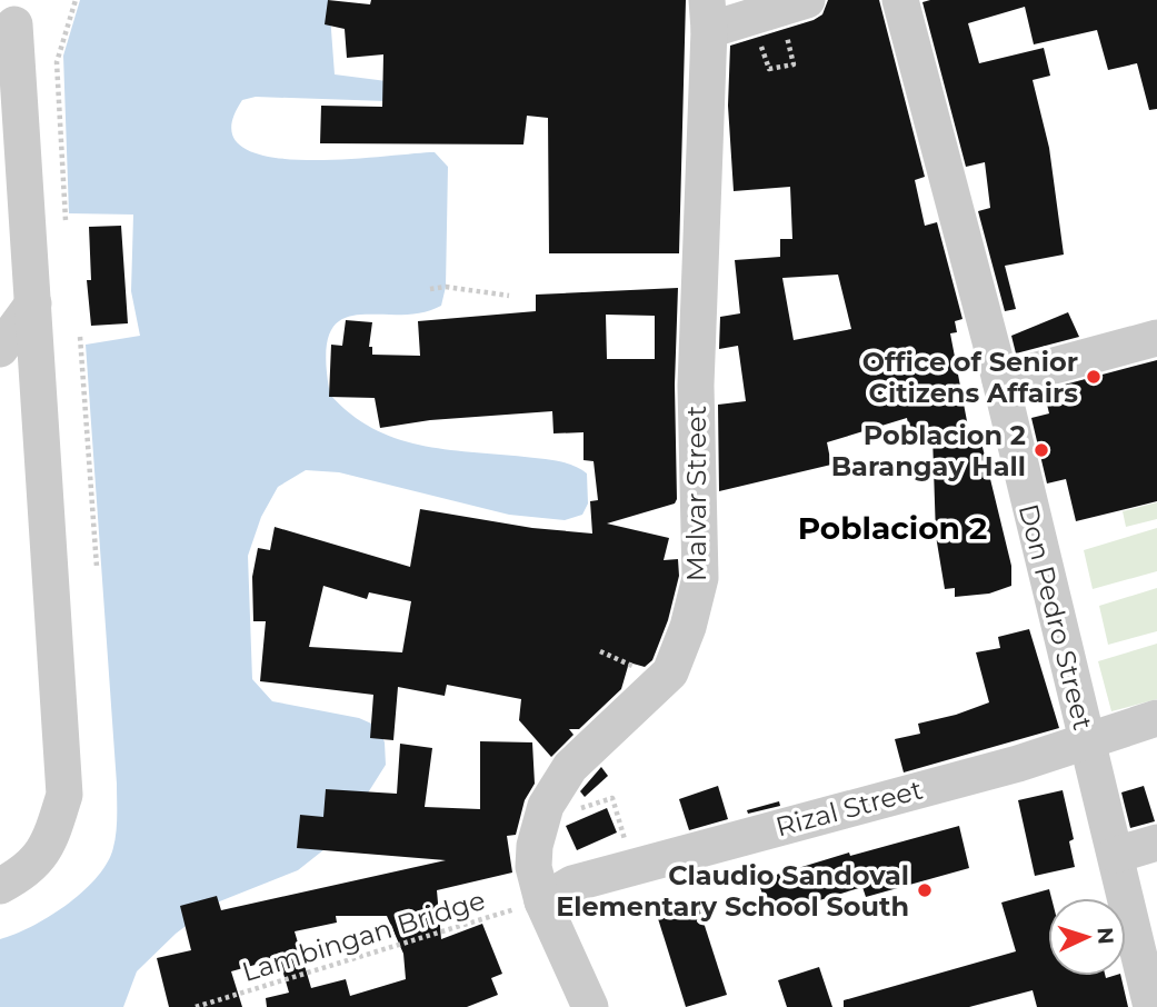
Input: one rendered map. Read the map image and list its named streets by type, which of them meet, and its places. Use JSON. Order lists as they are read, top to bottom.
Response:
{
  "streets": {
    "street": ["Malvar Street", "Don Pedro Street", "Rizal Street"],
    "path": ["Lambingan Bridge"]
  },
  "crossings": [
    ["Malvar Street", "Rizal Street"],
    ["Malvar Street", "Lambingan Bridge"],
    ["Don Pedro Street", "Rizal Street"],
    ["Rizal Street", "Lambingan Bridge"]
  ],
  "districts": ["Poblacion 2"],
  "places": ["Office of Senior Citizens Affairs", "Poblacion 2 Barangay Hall", "Claudio Sandoval Elementary School South"],
  "north": "right"
}
